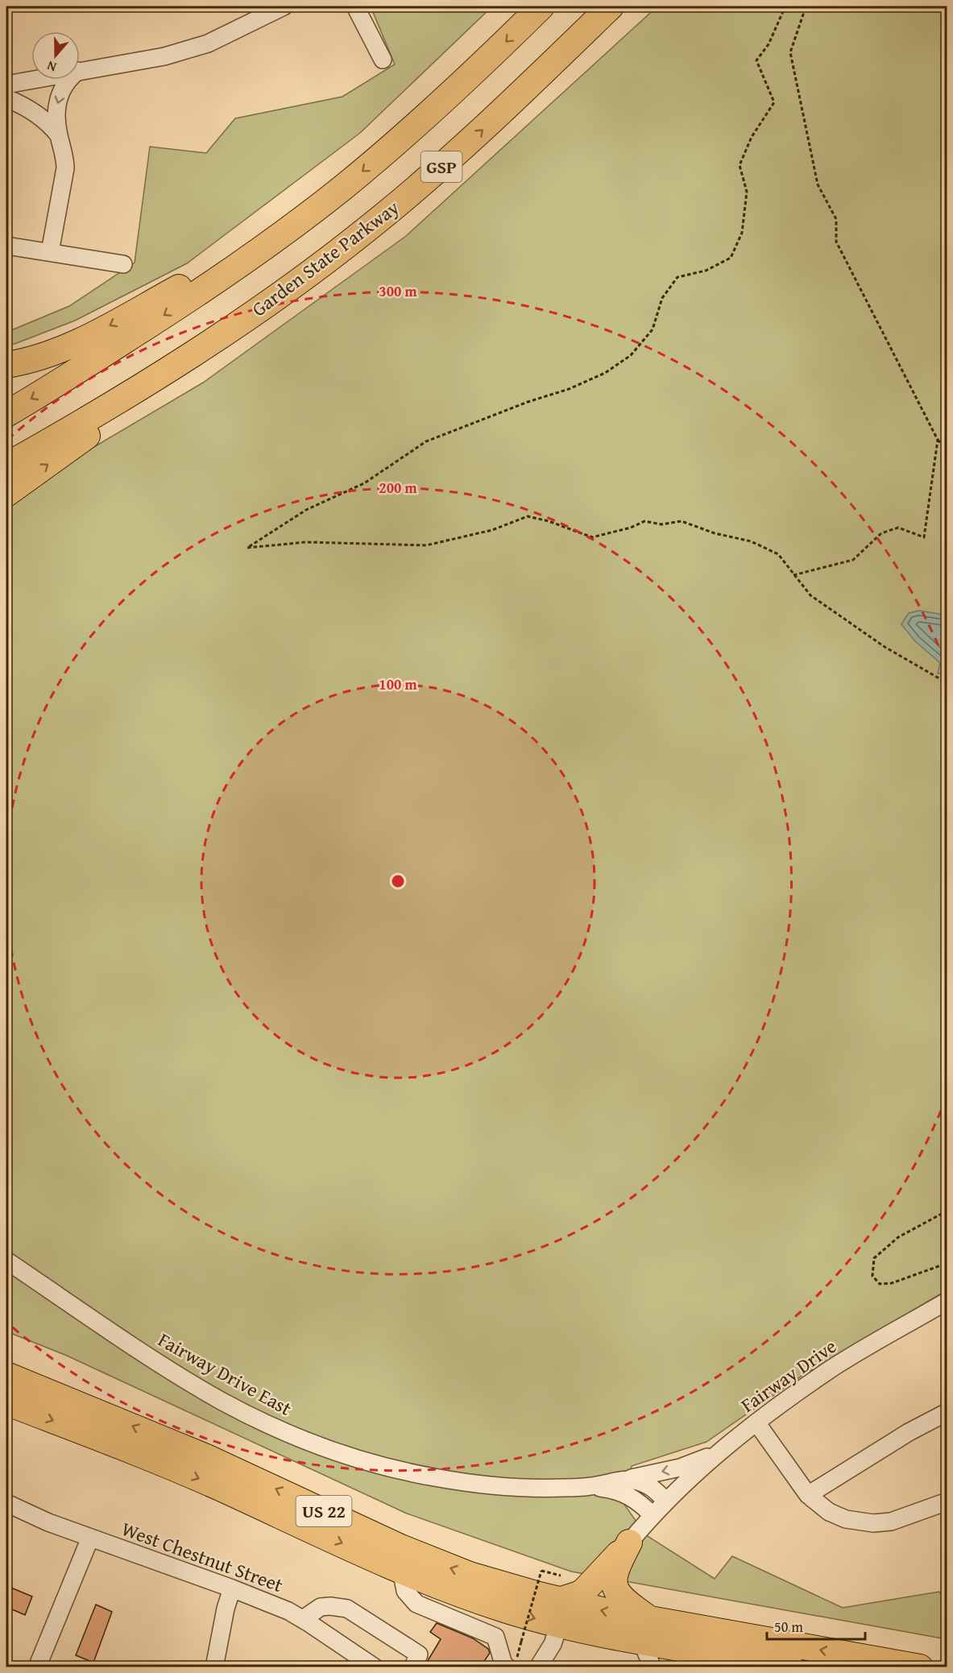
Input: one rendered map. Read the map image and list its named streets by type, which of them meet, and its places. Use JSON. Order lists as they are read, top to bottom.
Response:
{
  "streets": {
    "highway": ["GSP", "Garden State Parkway", "US 22"],
    "street": ["Fairway Drive East", "Fairway Drive", "West Chestnut Street"]
  },
  "crossings": [
    ["Fairway Drive East", "Fairway Drive"]
  ],
  "scale_bar": "50 m",
  "north": "bottom",
  "rings": ["300 m", "200 m", "100 m"]
}
